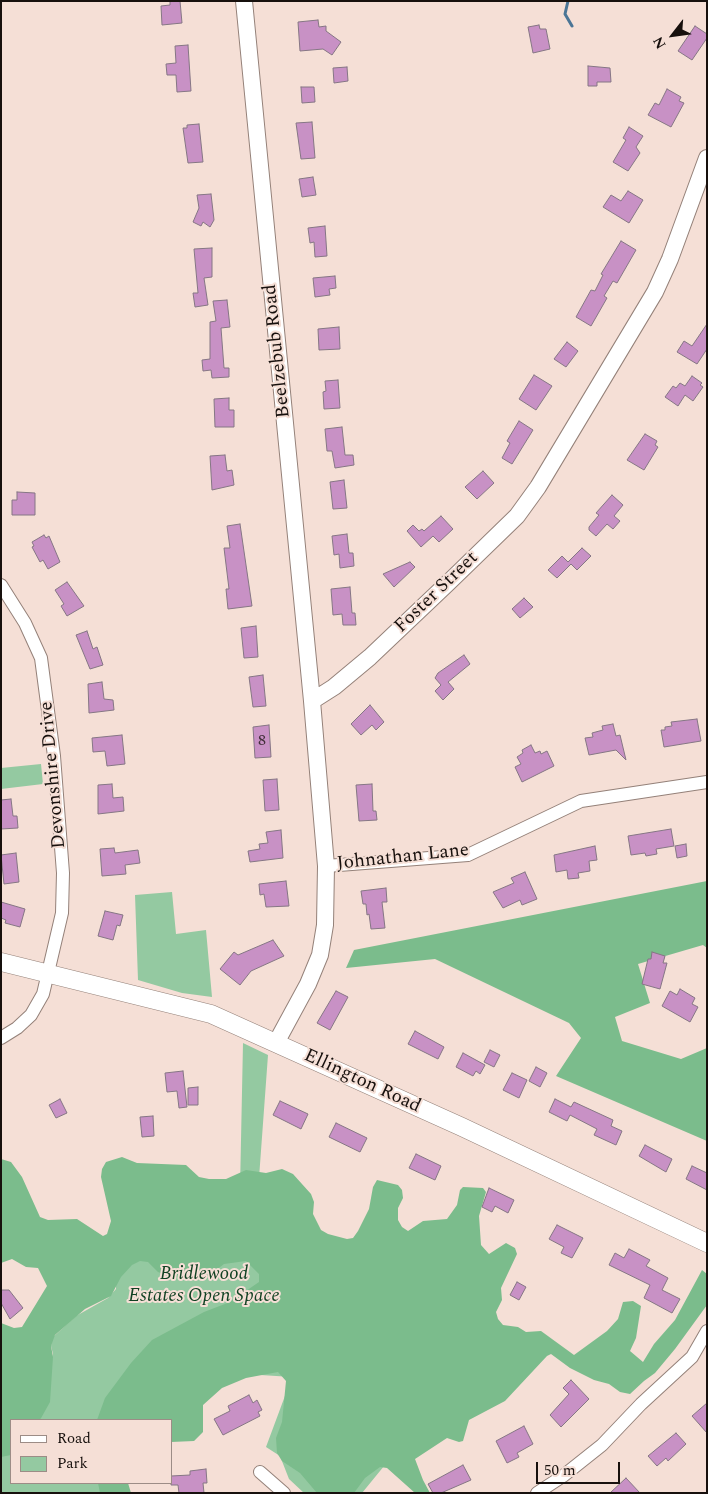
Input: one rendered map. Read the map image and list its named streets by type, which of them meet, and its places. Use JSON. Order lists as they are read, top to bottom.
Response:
{
  "streets": {
    "main road": ["Ellington Road"],
    "street": [
      "Beelzebub Road",
      "Foster Street",
      "Devonshire Drive",
      "Johnathan Lane"
    ]
  },
  "crossings": [
    ["Beelzebub Road", "Foster Street"],
    ["Devonshire Drive", "Ellington Road"]
  ],
  "parks": ["Bridlewood Estates Open Space"],
  "house_numbers": ["8"],
  "legend": ["Road", "Park"],
  "scale_bar": "50 m",
  "north": "bottom left"
}
